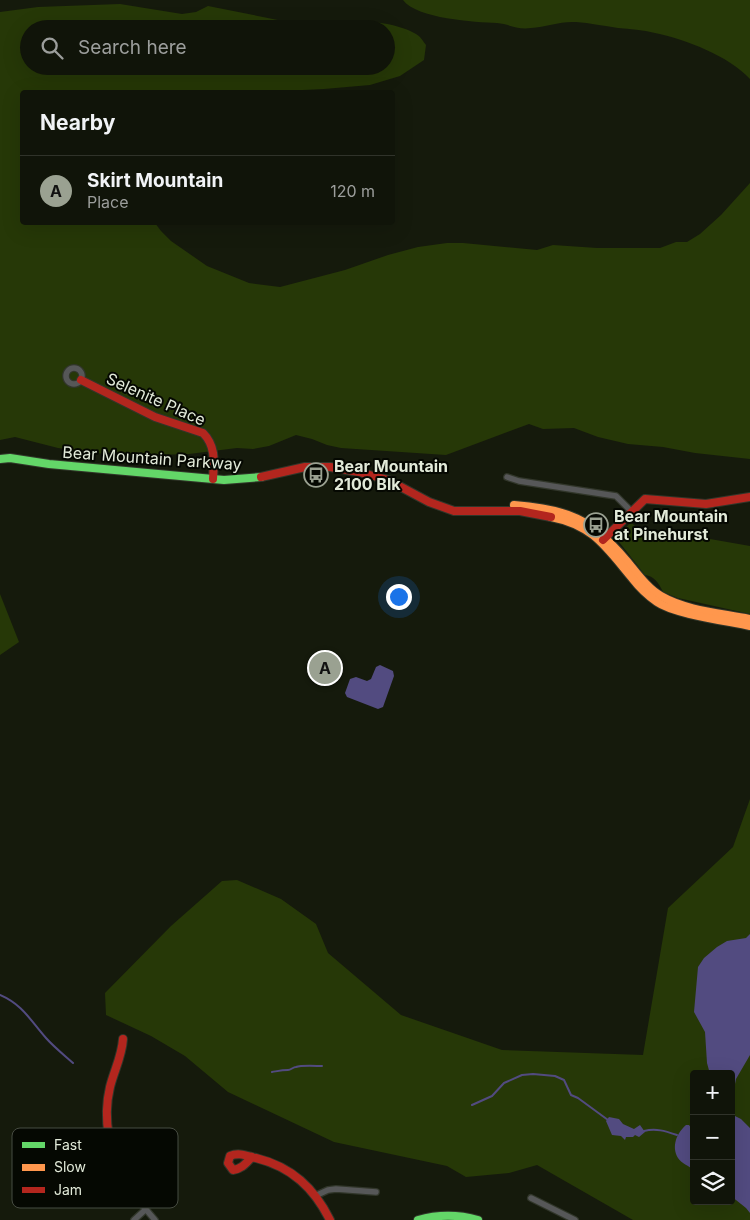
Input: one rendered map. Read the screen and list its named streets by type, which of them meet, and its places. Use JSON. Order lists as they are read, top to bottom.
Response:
{
  "streets": {
    "street": ["Selenite Place", "Bear Mountain Parkway"]
  },
  "crossings": [
    ["Selenite Place", "Bear Mountain Parkway"]
  ],
  "places": {
    "bus stop": ["Bear Mountain 2100 Blk", "Bear Mountain at Pinehurst"]
  },
  "legend": ["Fast", "Slow", "Jam"],
  "page": {
    "search": "Search here",
    "heading": "Nearby",
    "list": [
      {
        "mark": "A",
        "name": "Skirt Mountain",
        "note": "Place",
        "value": "120 m"
      }
    ],
    "pins": "A",
    "map_buttons": ["+", "−"]
  }
}
